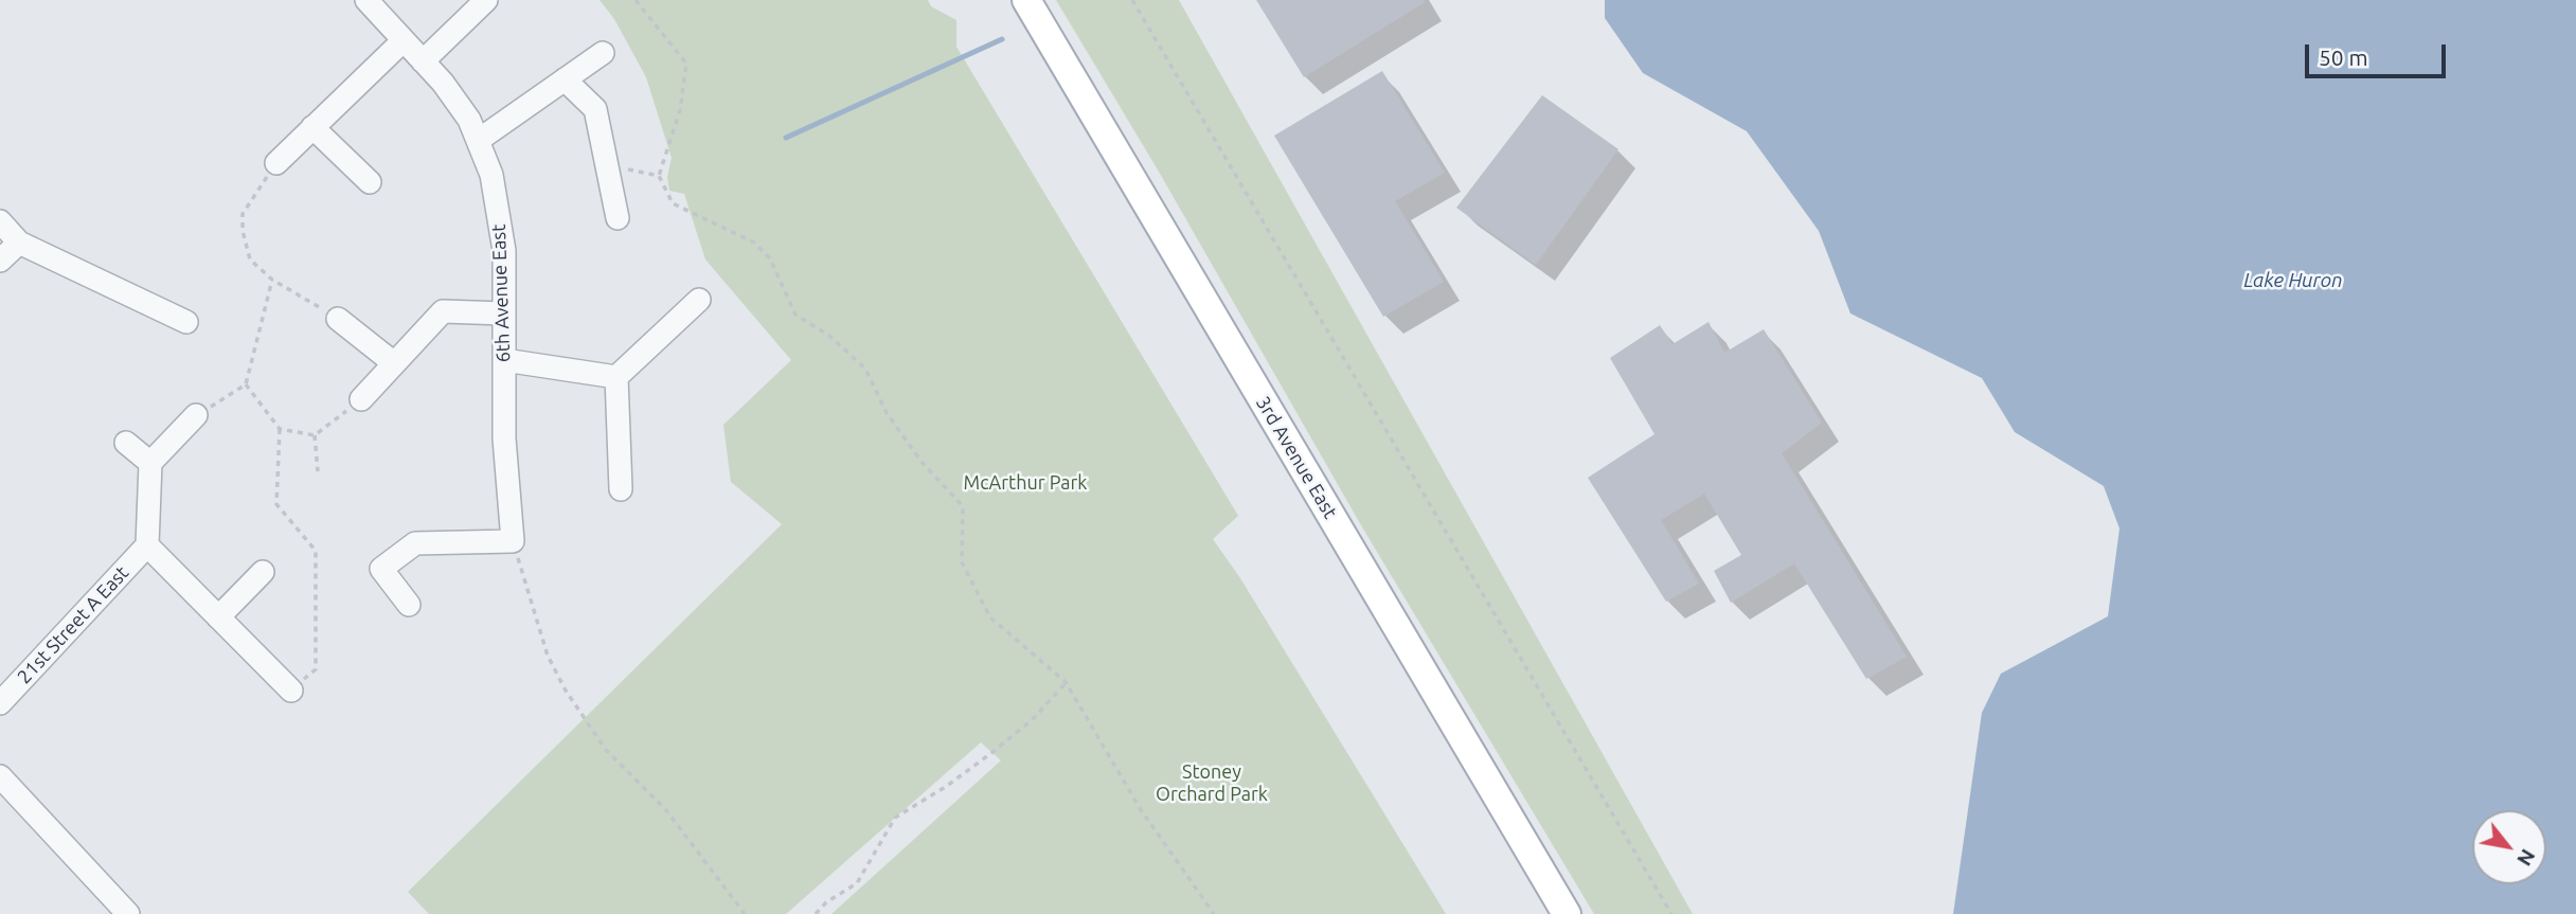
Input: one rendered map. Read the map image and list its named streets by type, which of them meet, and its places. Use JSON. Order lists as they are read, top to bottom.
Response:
{
  "streets": {
    "main road": ["3rd Avenue East"],
    "street": ["6th Avenue East", "21st Street A East"]
  },
  "water": ["Lake Huron"],
  "parks": ["McArthur Park", "Stoney Orchard Park"],
  "scale_bar": "50 m",
  "north": "bottom right"
}
